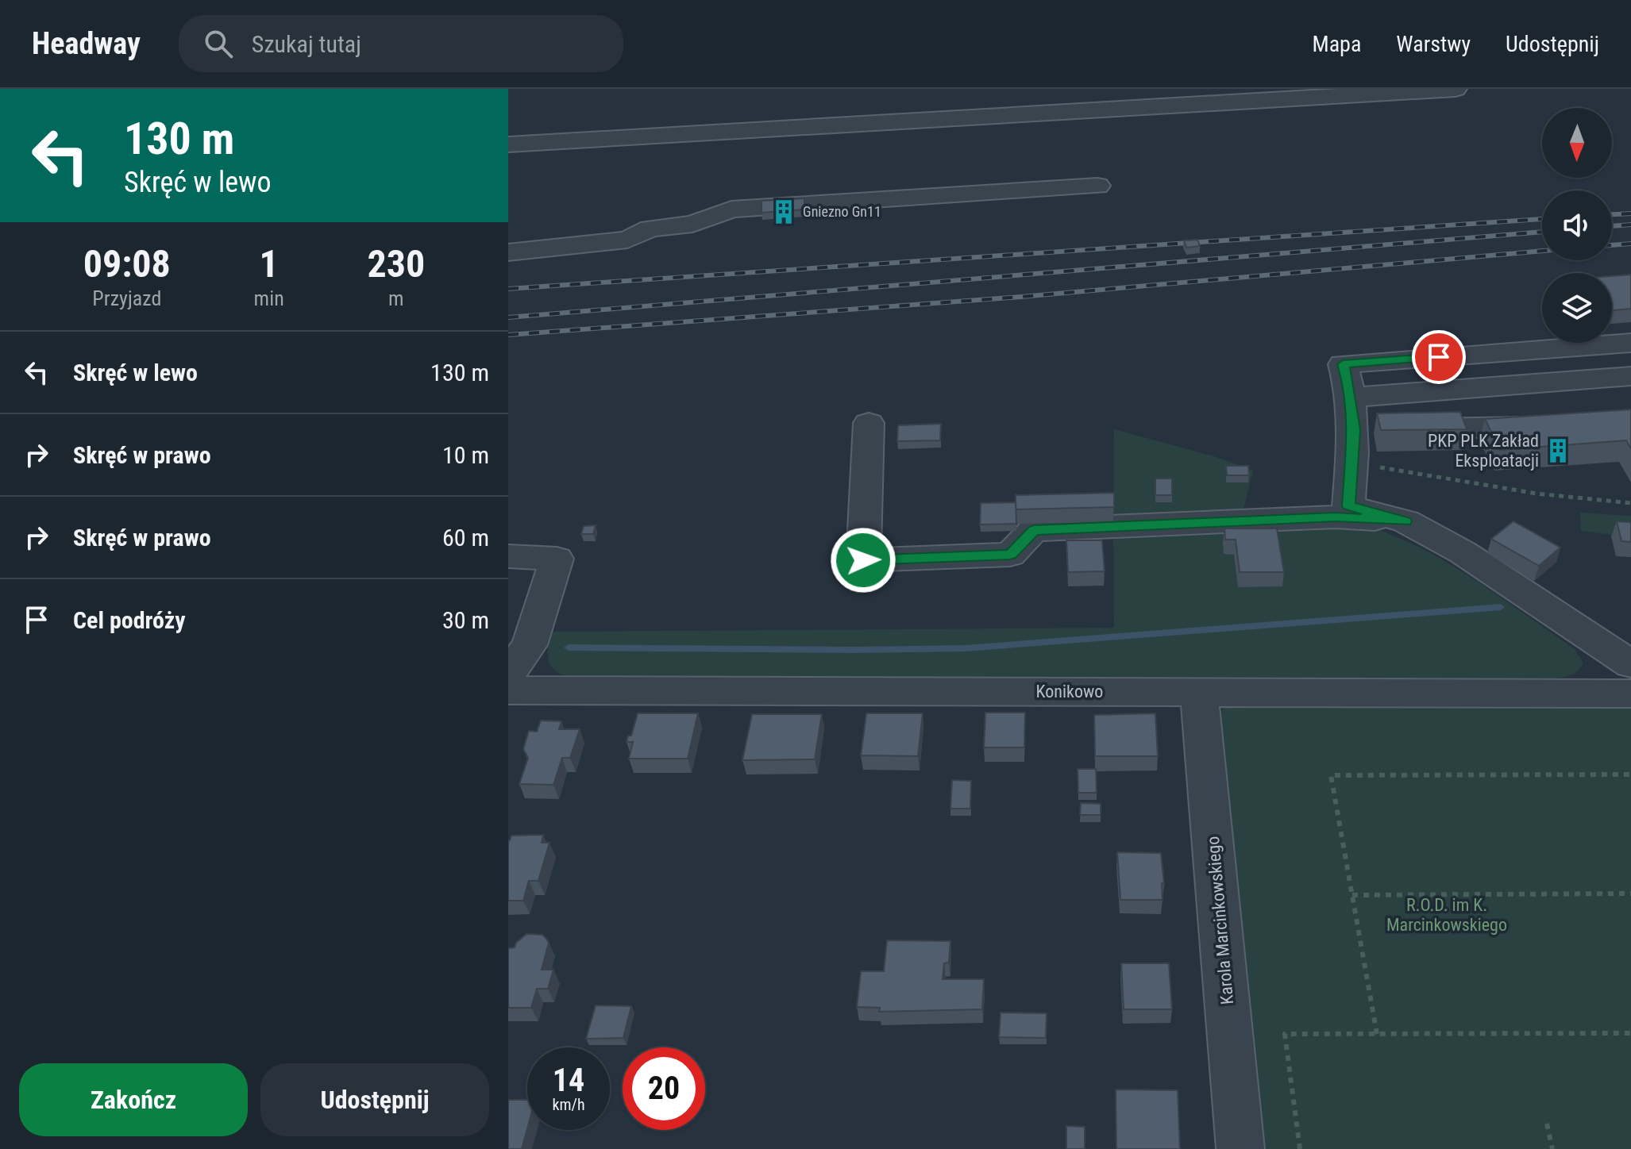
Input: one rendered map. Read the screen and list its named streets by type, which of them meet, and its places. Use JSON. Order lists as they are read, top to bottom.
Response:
{
  "streets": {
    "street": ["Konikowo", "Karola Marcinkowskiego"]
  },
  "crossings": [
    ["Konikowo", "Karola Marcinkowskiego"]
  ],
  "parks": ["R.O.D. im K. Marcinkowskiego"],
  "places": {
    "building": ["Gniezno Gn11", "PKP PLK Zakład Eksploatacji"]
  },
  "north": "bottom",
  "page": {
    "header": "Headway",
    "search": "Szukaj tutaj",
    "nav": ["Mapa", "Warstwy", "Udostępnij"],
    "turn": ["130 m", "Skręć w lewo"],
    "eta": [
      "09:08",
      "Przyjazd",
      "1",
      "min",
      "230",
      "m"
    ],
    "list": [
      {
        "name": "Skręć w lewo",
        "value": "130 m"
      },
      {
        "name": "Skręć w prawo",
        "value": "10 m"
      },
      {
        "name": "Skręć w prawo",
        "value": "60 m"
      },
      {
        "name": "Cel podróży",
        "value": "30 m"
      }
    ],
    "speed": "14 km/h",
    "limit": "20",
    "buttons": ["Zakończ", "Udostępnij"]
  }
}
